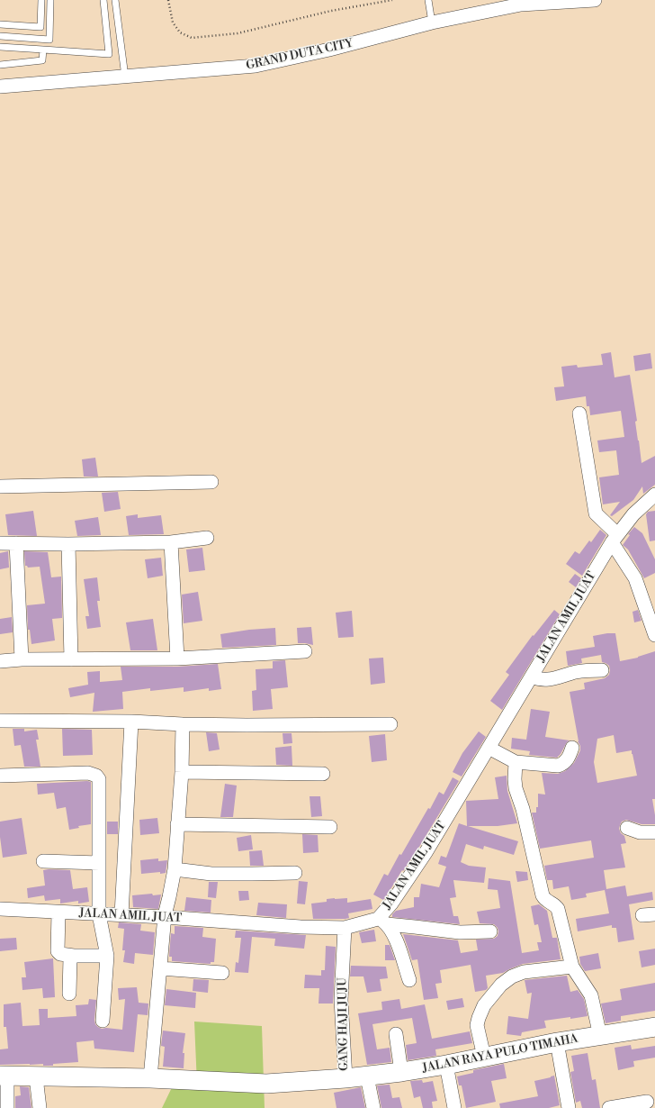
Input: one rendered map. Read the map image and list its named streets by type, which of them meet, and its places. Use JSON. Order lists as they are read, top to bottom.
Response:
{
  "streets": {
    "street": [
      "GRAND DUTA CITY",
      "JALAN AMIL JUAT",
      "GANG HAJI JUJU",
      "JALAN RAYA PULO TIMAHA"
    ]
  },
  "crossings": [
    ["JALAN AMIL JUAT", "GANG HAJI JUJU"],
    ["GANG HAJI JUJU", "JALAN RAYA PULO TIMAHA"]
  ]
}
